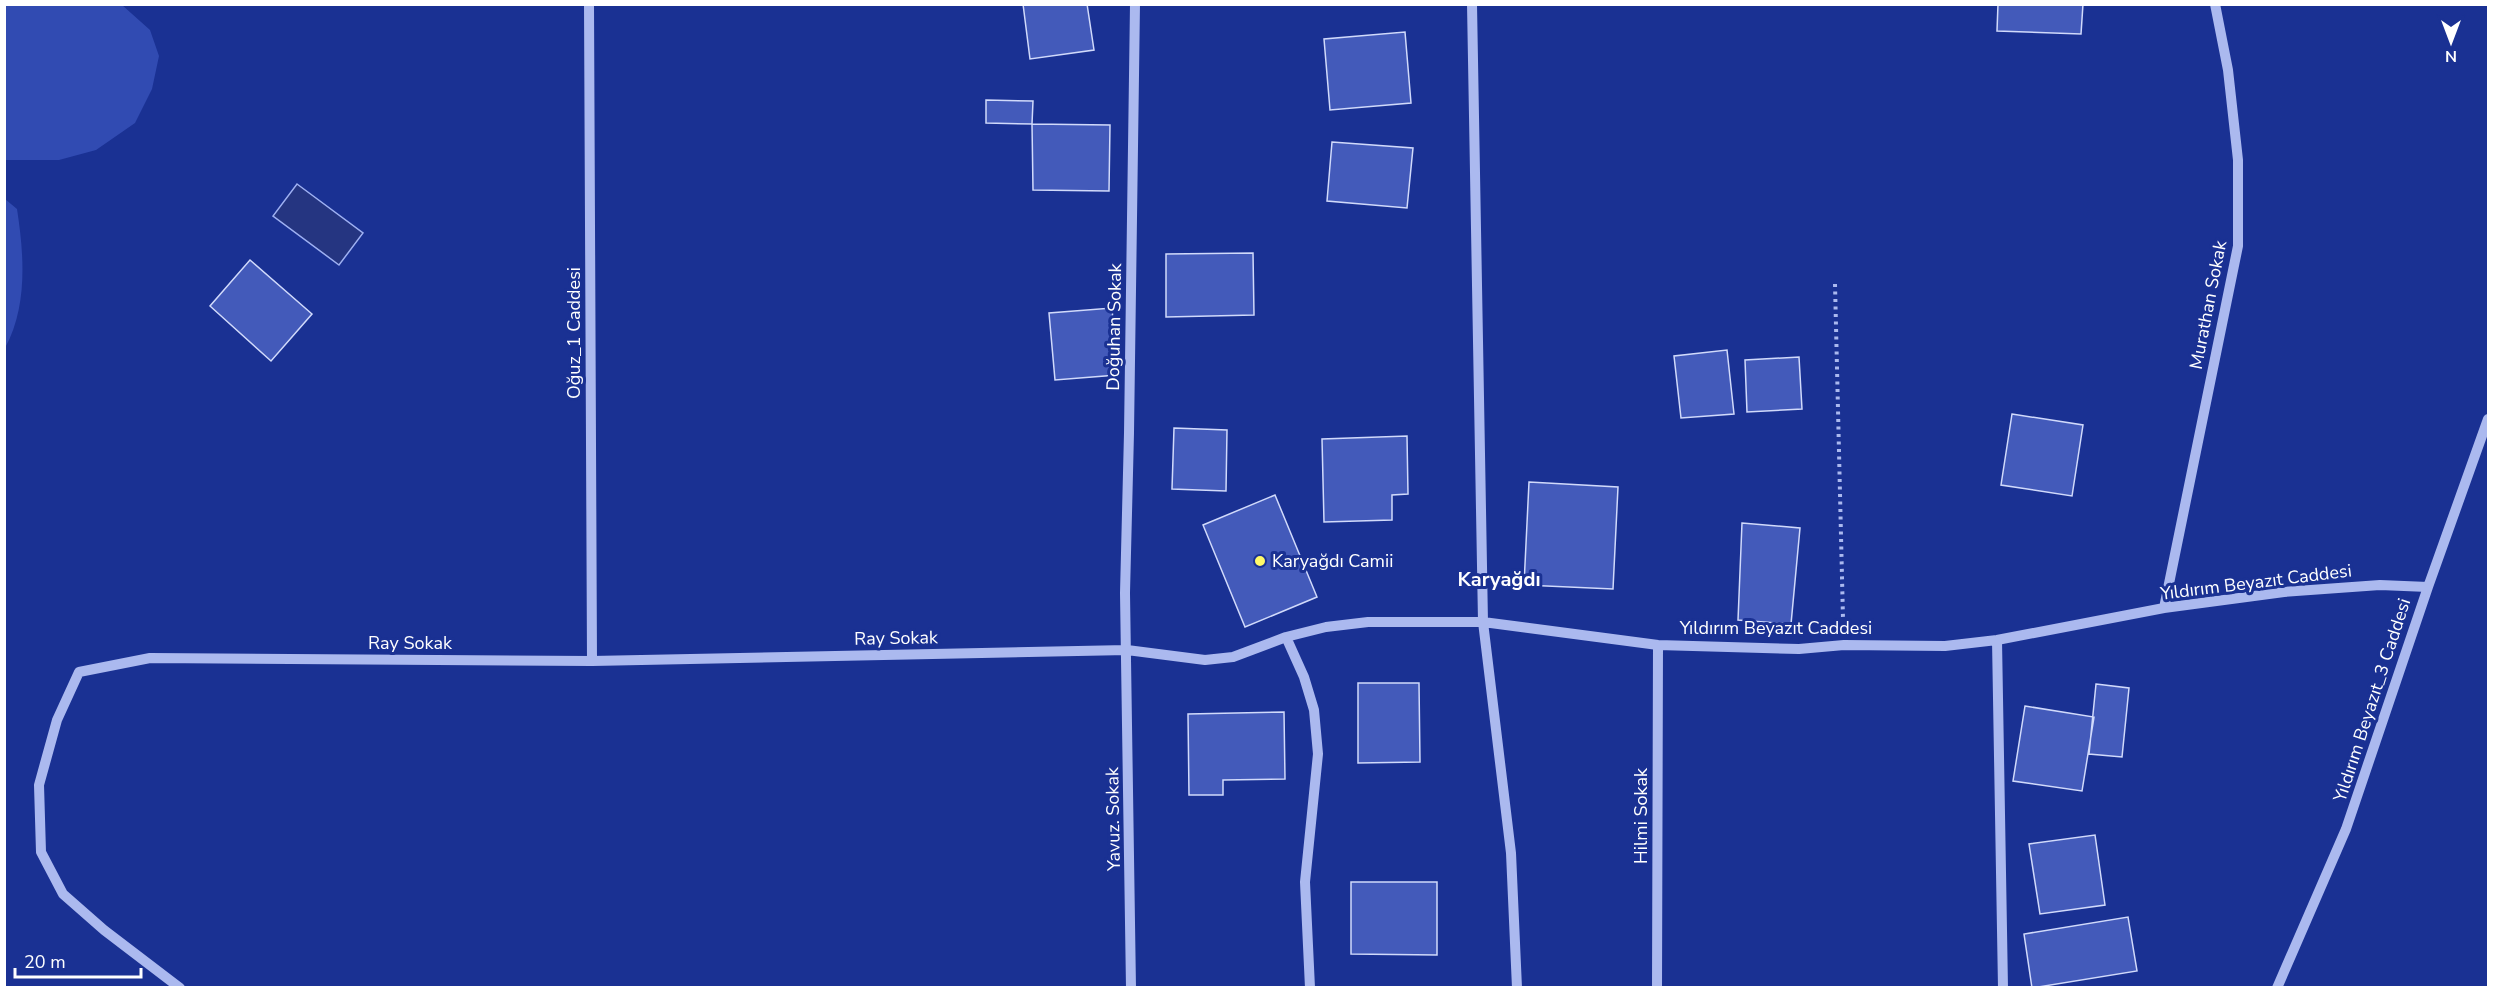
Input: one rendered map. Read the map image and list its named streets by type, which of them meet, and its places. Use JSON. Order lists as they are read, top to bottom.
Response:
{
  "streets": {
    "street": [
      "Murathan Sokak",
      "Doğuhan Sokak",
      "Oğuz_1 Caddesi",
      "Yıldırım Beyazıt Caddesi",
      "Ray Sokak",
      "Yıldırım Beyazıt_3 Caddesi",
      "Hilmi Sokak",
      "Yavuz. Sokak"
    ]
  },
  "crossings": [
    ["Murathan Sokak", "Yıldırım Beyazıt Caddesi"],
    ["Doğuhan Sokak", "Yıldırım Beyazıt Caddesi"],
    ["Doğuhan Sokak", "Ray Sokak"],
    ["Doğuhan Sokak", "Yavuz. Sokak"],
    ["Oğuz_1 Caddesi", "Ray Sokak"],
    ["Yıldırım Beyazıt Caddesi", "Ray Sokak"],
    ["Yıldırım Beyazıt Caddesi", "Yıldırım Beyazıt_3 Caddesi"],
    ["Yıldırım Beyazıt Caddesi", "Hilmi Sokak"],
    ["Yıldırım Beyazıt Caddesi", "Yavuz. Sokak"],
    ["Ray Sokak", "Yavuz. Sokak"]
  ],
  "districts": ["Karyağdı"],
  "places": ["Karyağdı Camii"],
  "scale_bar": "20 m",
  "north": "bottom"
}
